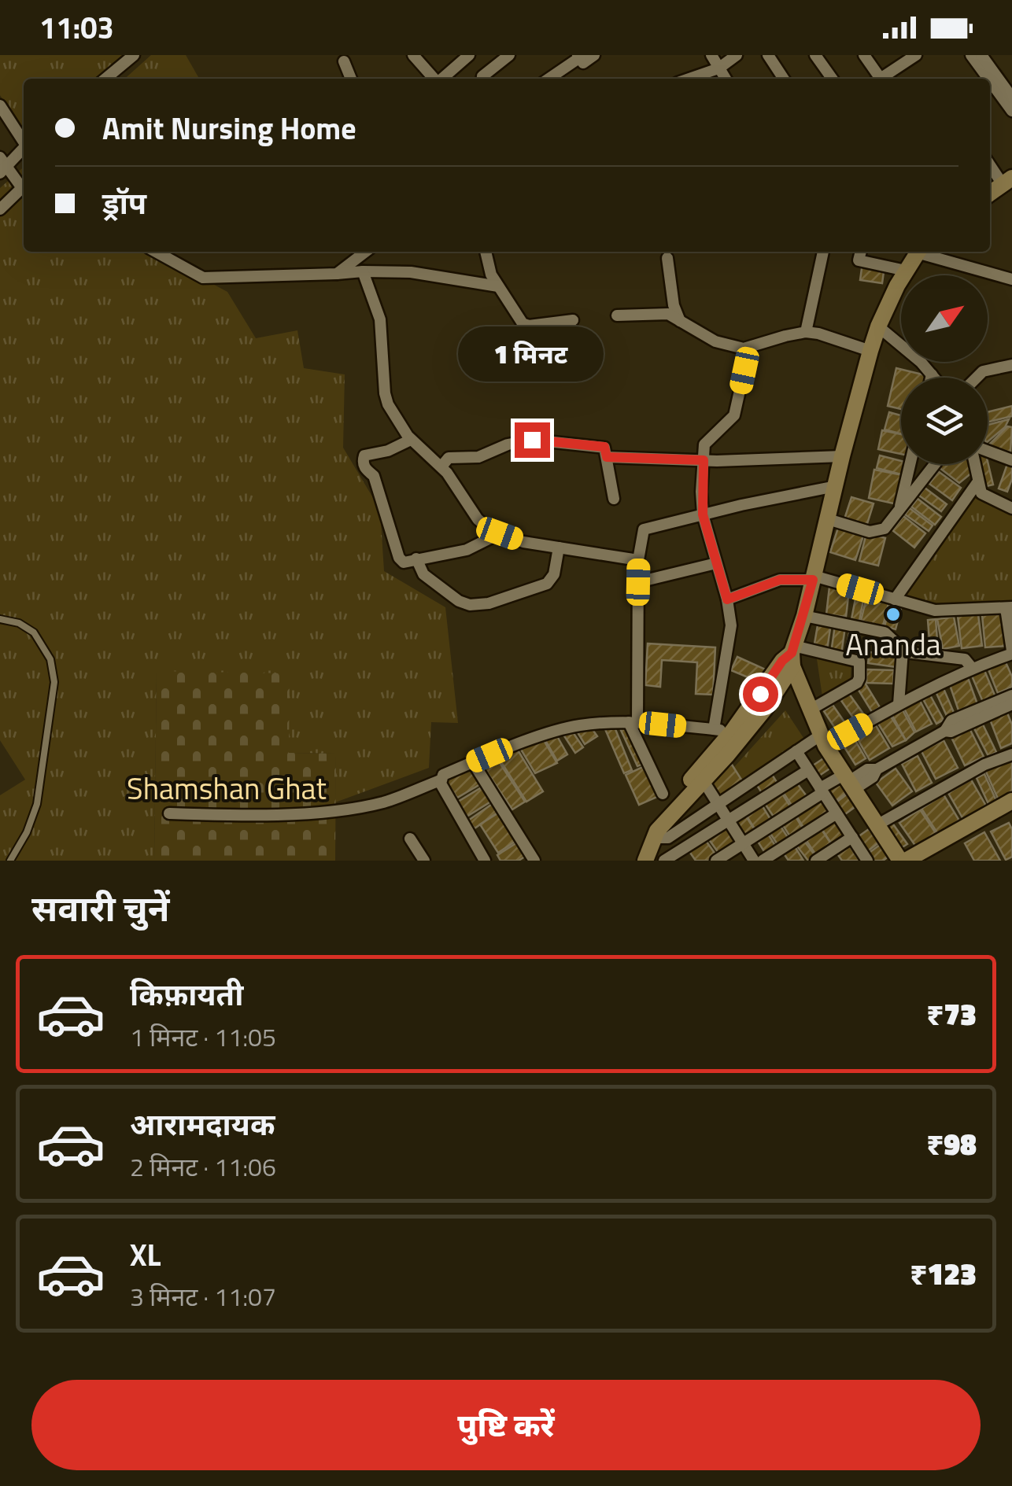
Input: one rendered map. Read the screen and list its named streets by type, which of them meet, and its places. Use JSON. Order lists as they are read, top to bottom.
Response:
{
  "parks": ["Shamshan Ghat"],
  "places": ["Ananda"],
  "north": "top right",
  "page": {
    "status": "11:03",
    "banner": ["Amit Nursing Home", "ड्रॉप"],
    "bubble": "1 मिनट",
    "heading": "सवारी चुनें",
    "list": [
      {
        "name": "किफ़ायती",
        "note": "1 मिनट · 11:05",
        "value": "₹73"
      },
      {
        "name": "आरामदायक",
        "note": "2 मिनट · 11:06",
        "value": "₹98"
      },
      {
        "name": "XL",
        "note": "3 मिनट · 11:07",
        "value": "₹123"
      }
    ],
    "buttons": "पुष्टि करें"
  }
}
